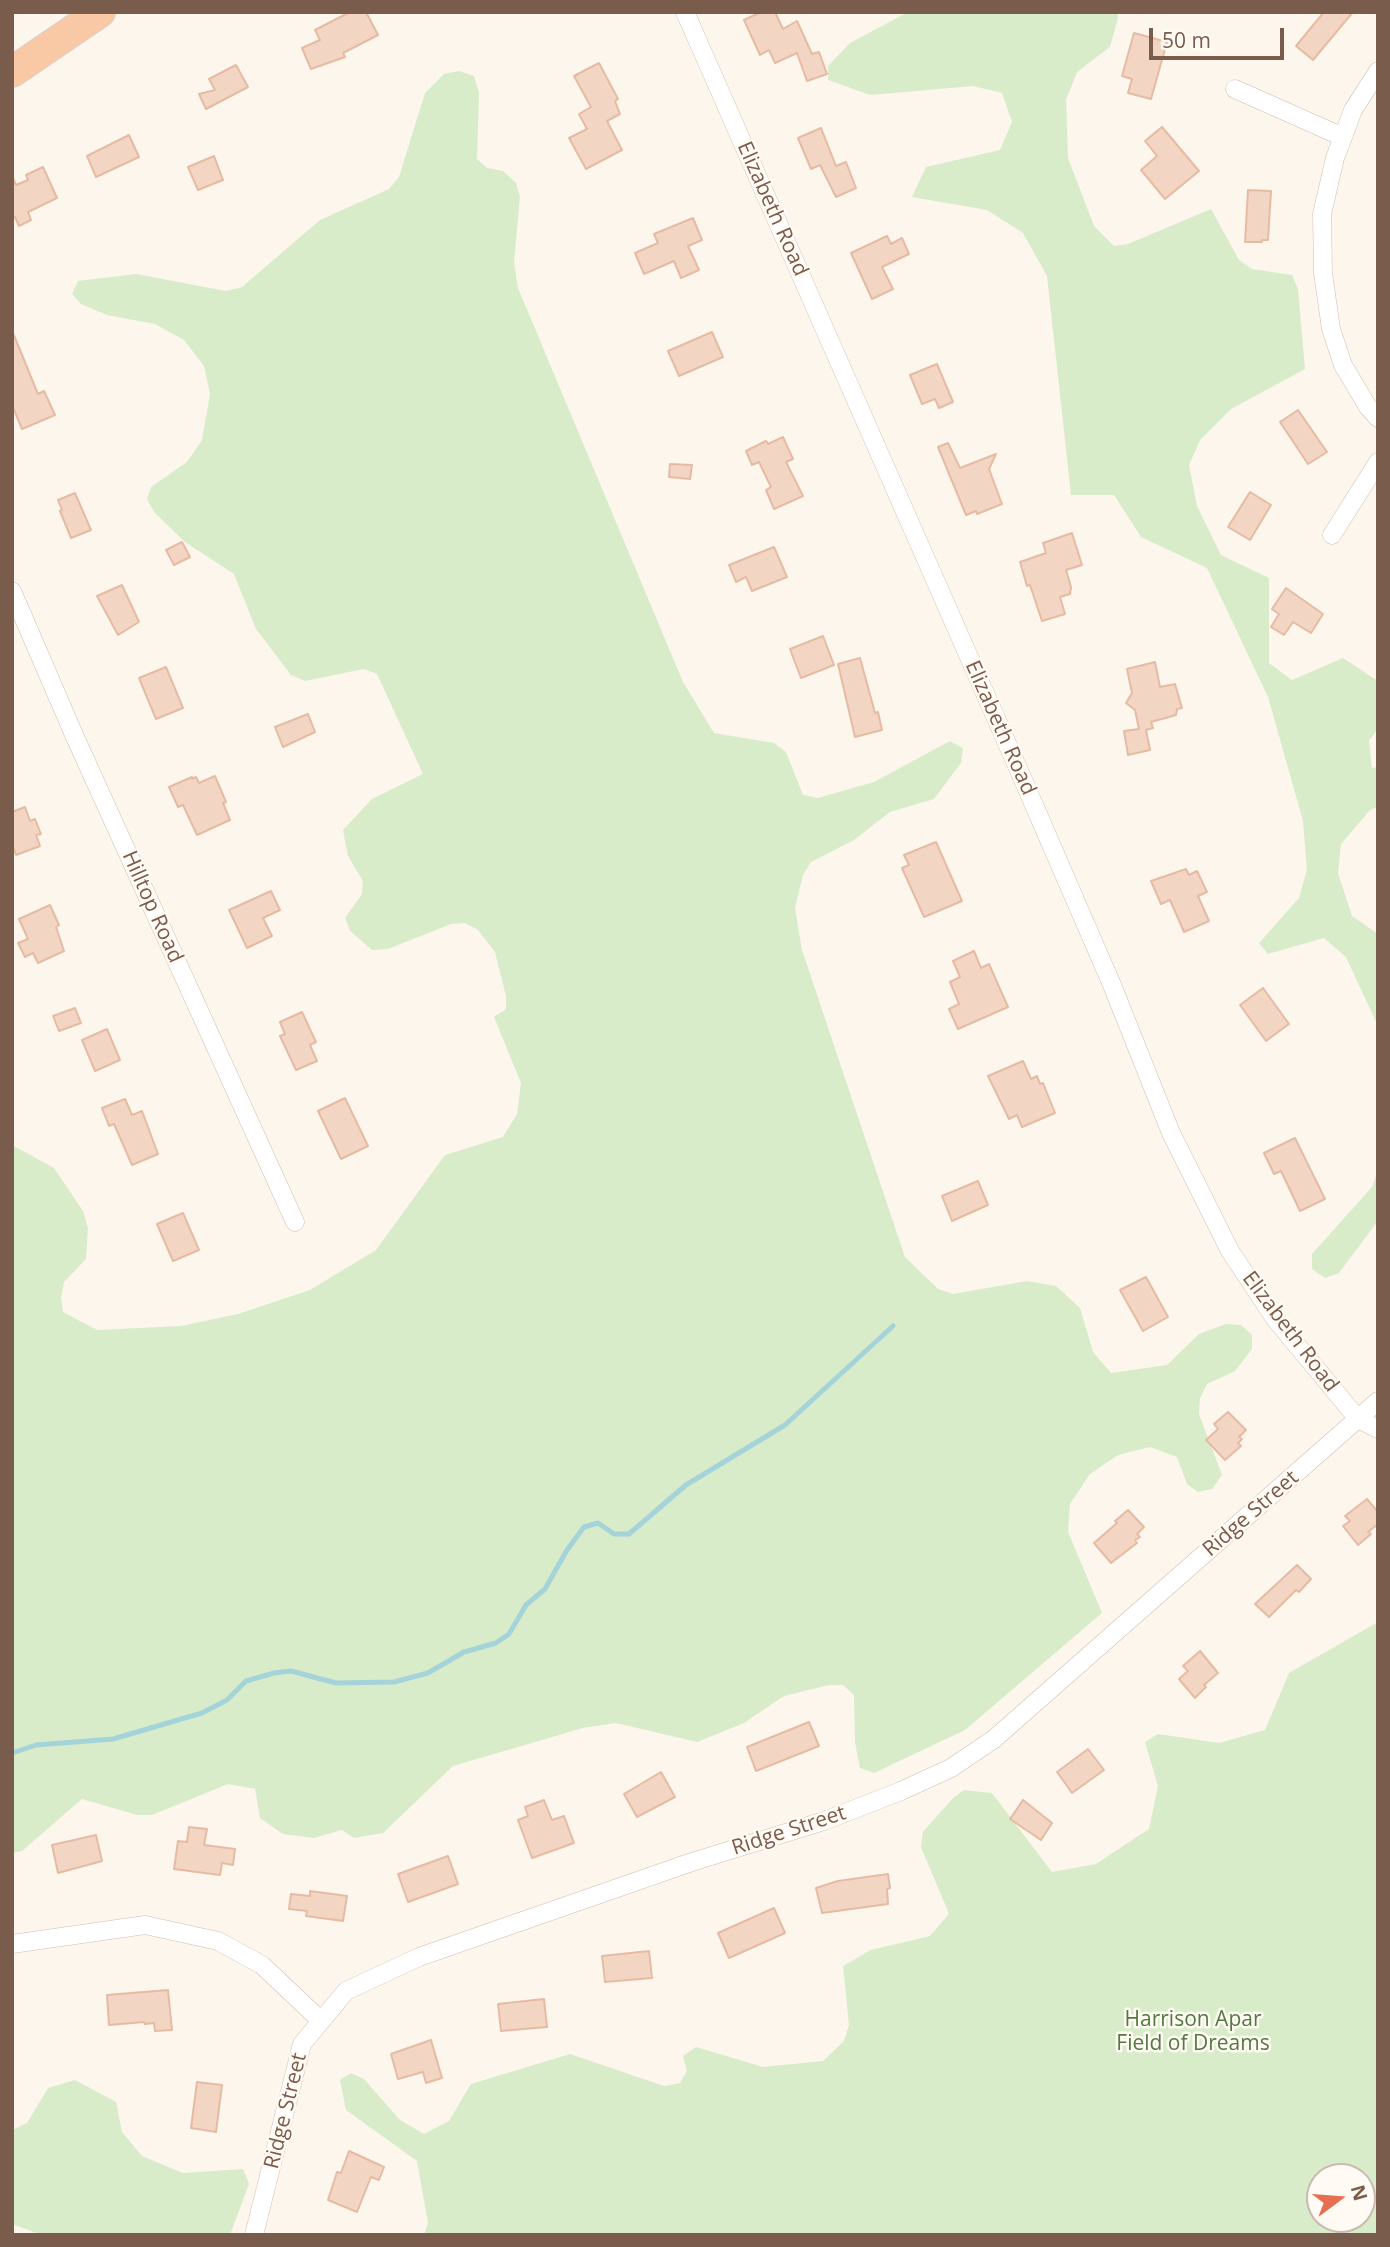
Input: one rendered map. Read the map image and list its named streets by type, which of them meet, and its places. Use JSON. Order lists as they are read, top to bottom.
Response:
{
  "streets": {
    "street": ["Elizabeth Road", "Hilltop Road", "Ridge Street"]
  },
  "crossings": [
    ["Elizabeth Road", "Ridge Street"]
  ],
  "parks": ["Harrison Apar Field of Dreams"],
  "scale_bar": "50 m",
  "north": "right"
}
